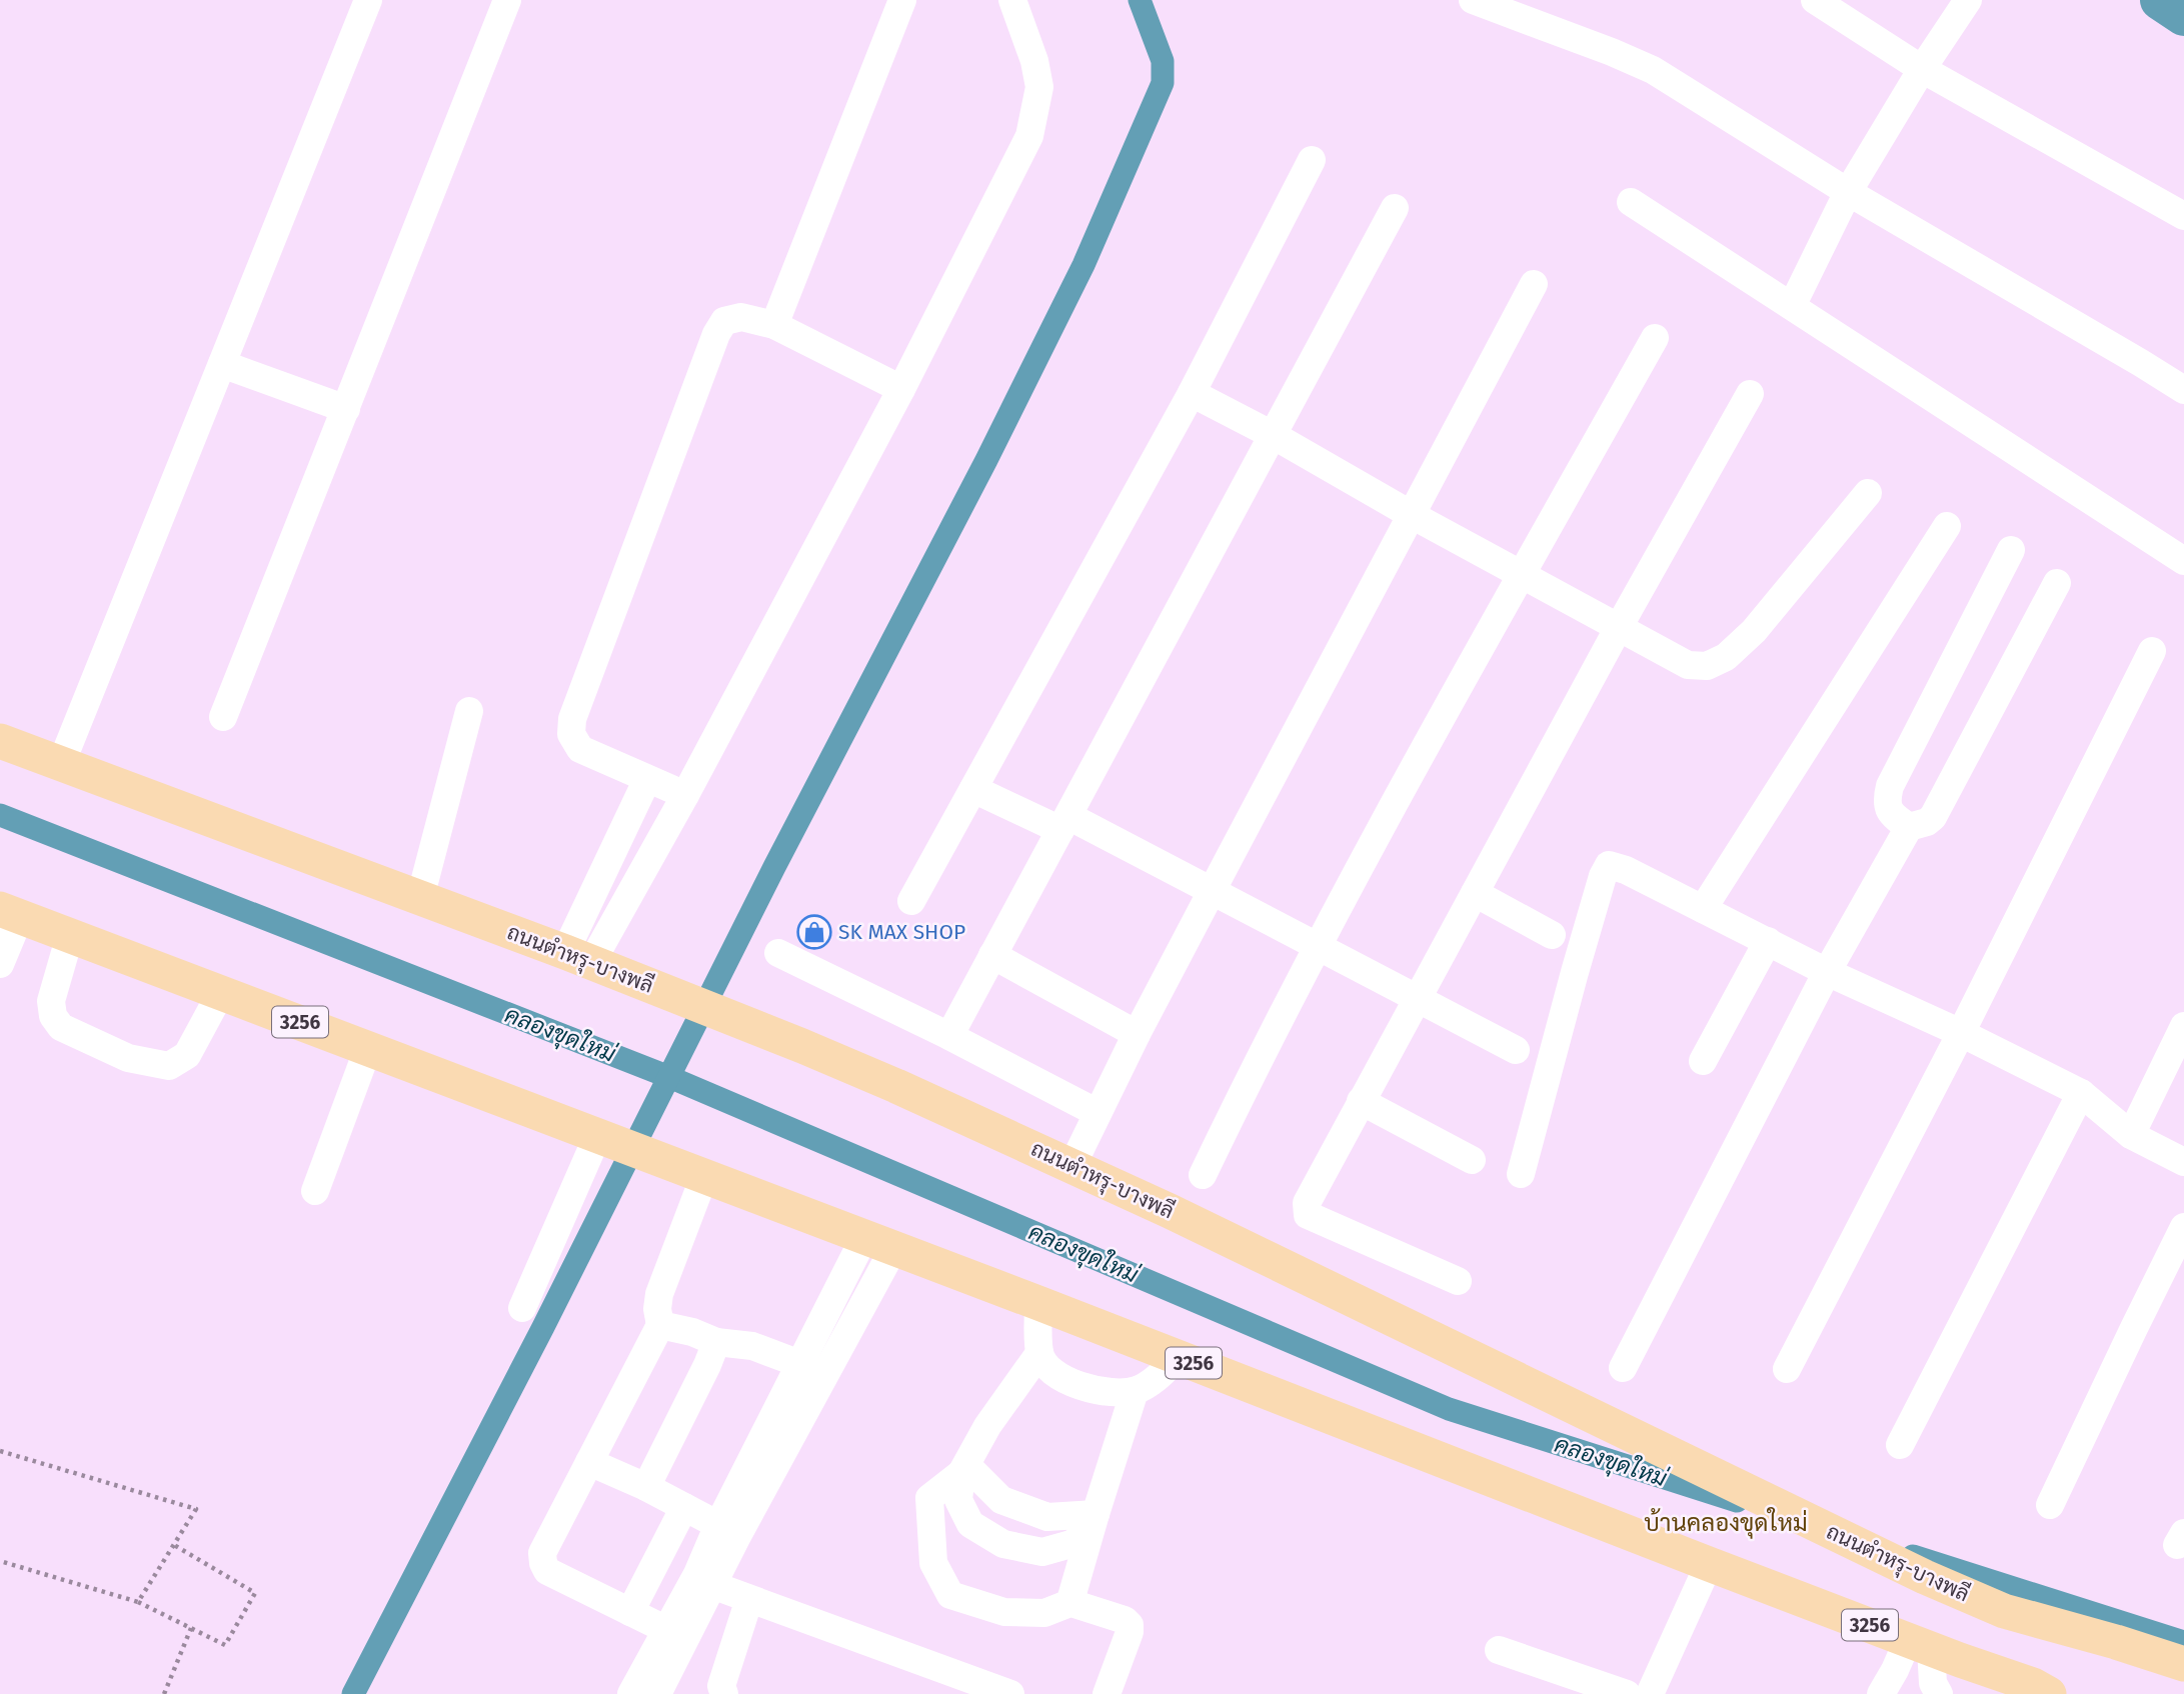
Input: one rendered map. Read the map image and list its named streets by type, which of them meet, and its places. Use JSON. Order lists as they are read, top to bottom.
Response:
{
  "streets": {
    "main road": ["ถนนตำหรุ-บางพลี", "3256"]
  },
  "districts": ["บ้านคลองขุดใหม่"],
  "water": ["คลองขุดใหม่"],
  "places": {
    "shop": ["SK MAX SHOP"]
  }
}
